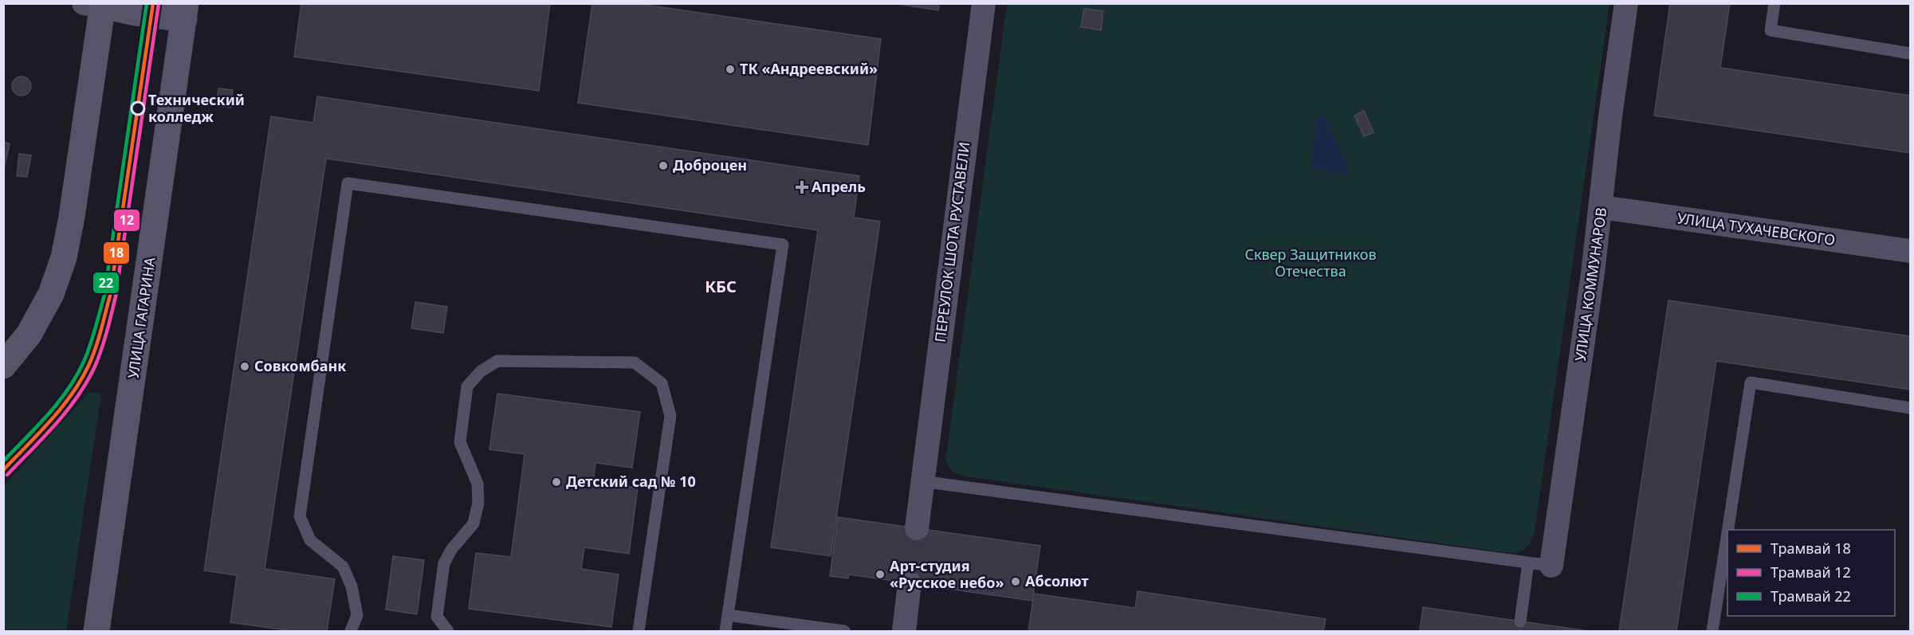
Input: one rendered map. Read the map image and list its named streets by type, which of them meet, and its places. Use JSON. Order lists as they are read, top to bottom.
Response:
{
  "streets": {
    "main road": ["УЛИЦА ГАГАРИНА"],
    "street": ["УЛИЦА ТУХАЧЕВСКОГО", "ПЕРЕУЛОК ШОТА РУСТАВЕЛИ", "УЛИЦА КОММУНАРОВ"]
  },
  "crossings": [
    ["УЛИЦА ТУХАЧЕВСКОГО", "УЛИЦА КОММУНАРОВ"]
  ],
  "districts": ["КБС"],
  "parks": ["Сквер Защитников Отечества"],
  "places": {
    "other": [
      "ТК «Андреевский»",
      "Технический колледж",
      "Доброцен",
      "Совкомбанк",
      "Детский сад № 10",
      "Арт-студия «Русское небо»",
      "Абсолют"
    ],
    "health": ["Апрель"]
  },
  "lines": ["tram line 18", "tram line 22", "tram line 12"],
  "legend": ["Трамвай 18", "Трамвай 12", "Трамвай 22"]
}
